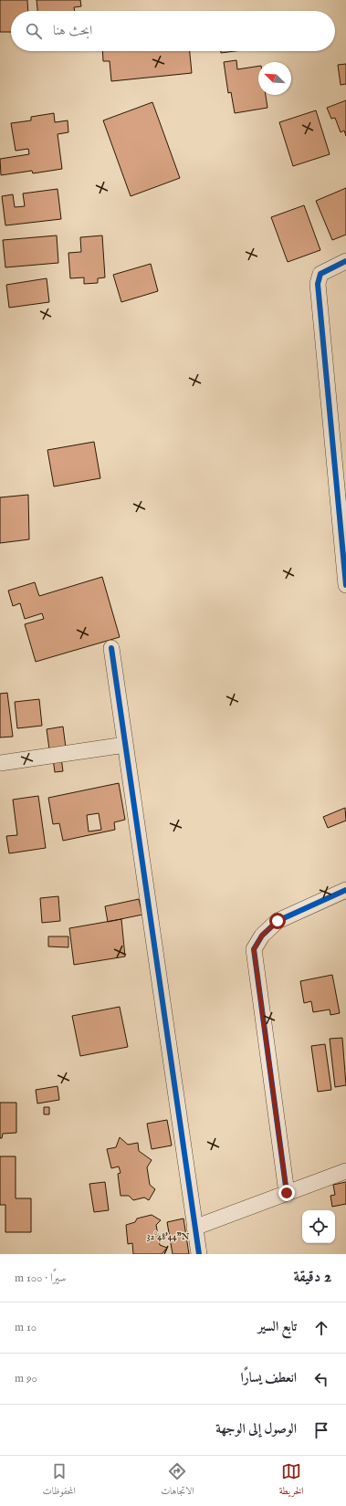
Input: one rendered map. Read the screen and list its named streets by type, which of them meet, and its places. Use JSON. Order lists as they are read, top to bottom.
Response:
{
  "north": "top left",
  "page": {
    "search": "ابحث هنا",
    "heading": ["2 دقيقة", "سيرًا · 100 m"],
    "list": [
      ["تابع السير", "10 m"],
      ["انعطف يسارًا", "90 m"],
      "الوصول إلى الوجهة"
    ],
    "nav": ["الخريطة", "الاتجاهات", "المحفوظات"]
  },
  "coordinates": ["32°48'44\"N"]
}
